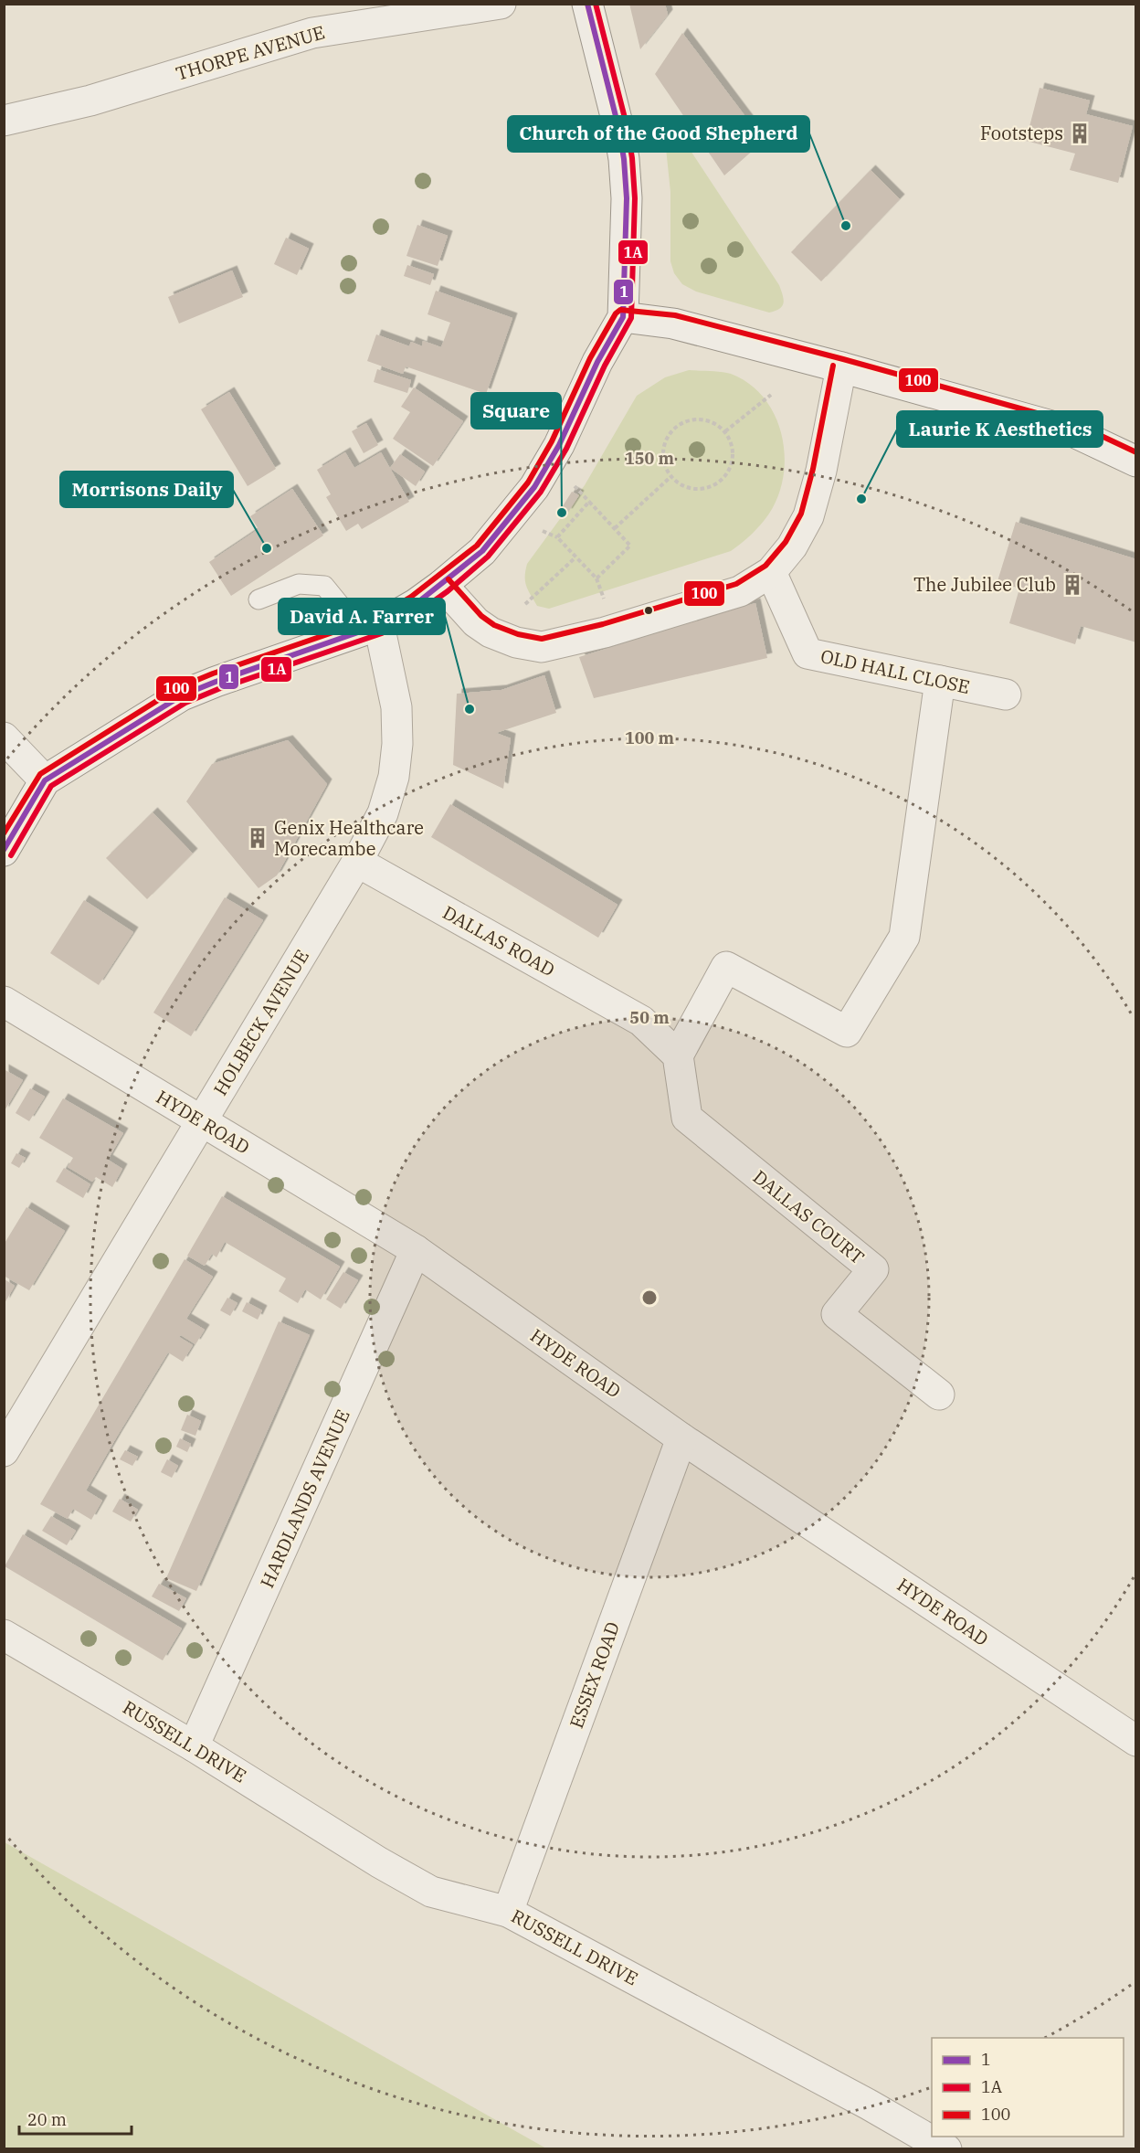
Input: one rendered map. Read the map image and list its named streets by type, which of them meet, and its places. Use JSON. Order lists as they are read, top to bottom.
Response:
{
  "streets": {
    "street": [
      "THORPE AVENUE",
      "OLD HALL CLOSE",
      "DALLAS ROAD",
      "HOLBECK AVENUE",
      "HYDE ROAD",
      "DALLAS COURT",
      "HARDLANDS AVENUE",
      "ESSEX ROAD",
      "RUSSELL DRIVE"
    ]
  },
  "crossings": [
    ["DALLAS ROAD", "HOLBECK AVENUE"],
    ["DALLAS ROAD", "DALLAS COURT"],
    ["HOLBECK AVENUE", "HYDE ROAD"],
    ["HYDE ROAD", "HARDLANDS AVENUE"],
    ["HYDE ROAD", "ESSEX ROAD"],
    ["HARDLANDS AVENUE", "RUSSELL DRIVE"],
    ["ESSEX ROAD", "RUSSELL DRIVE"]
  ],
  "places": {
    "building": ["Footsteps", "The Jubilee Club", "Genix Healthcare Morecambe"],
    "other": [
      "Church of the Good Shepherd",
      "Laurie K Aesthetics",
      "Square",
      "Morrisons Daily",
      "David A. Farrer"
    ]
  },
  "lines": ["transit line 1", "transit line 1A", "transit line 100"],
  "legend": ["1", "1A", "100"],
  "scale_bar": "20 m",
  "rings": ["150 m", "100 m", "50 m"]
}
